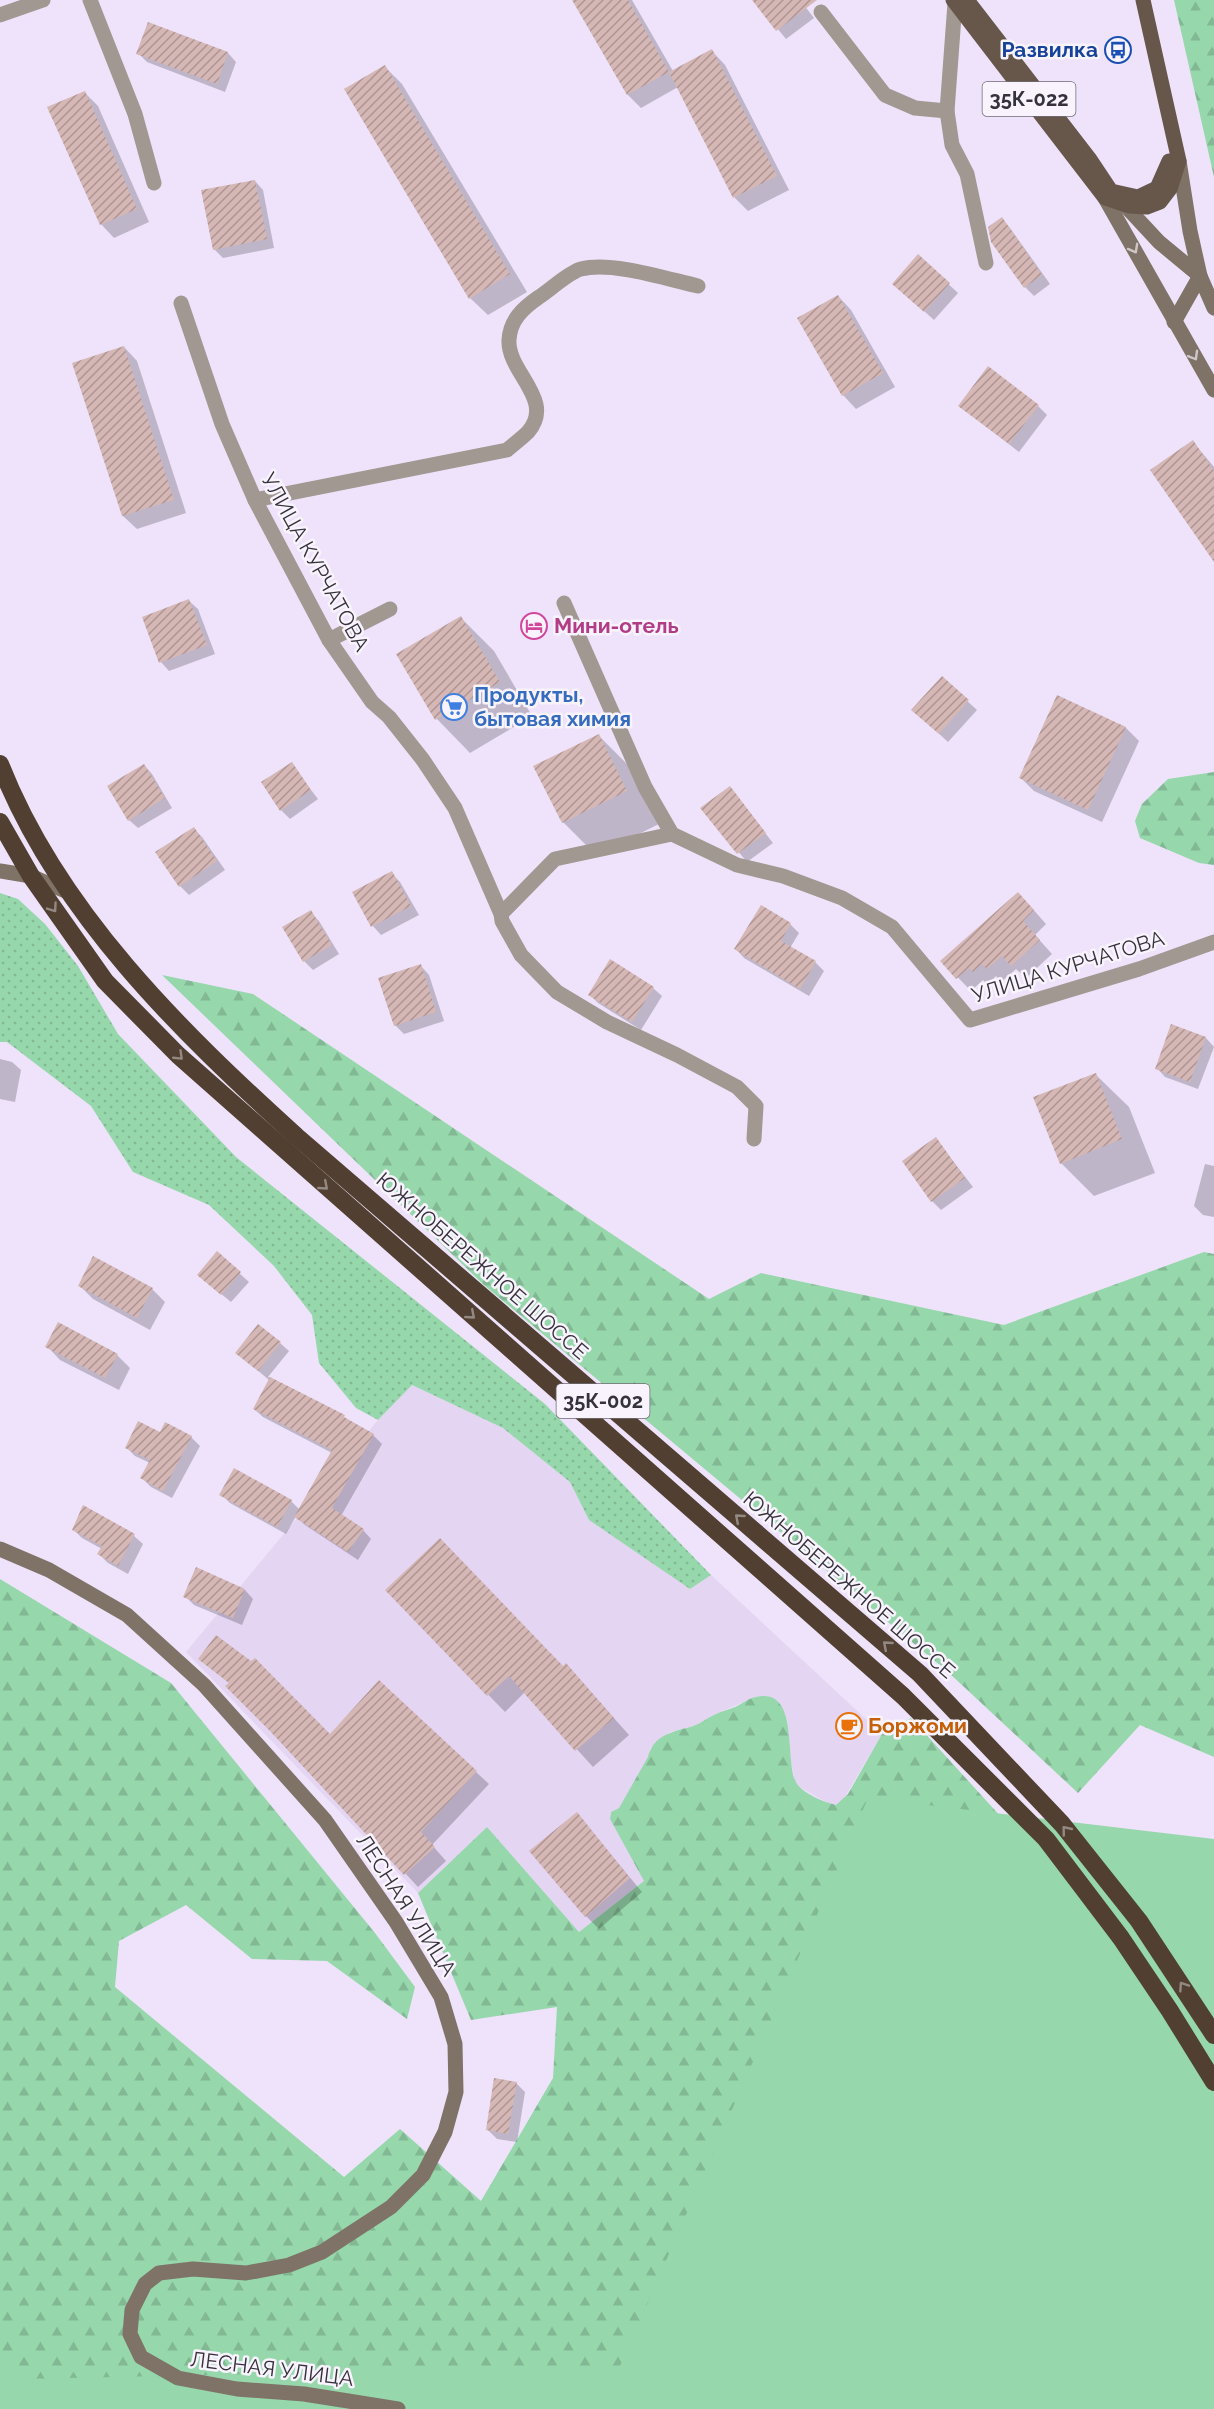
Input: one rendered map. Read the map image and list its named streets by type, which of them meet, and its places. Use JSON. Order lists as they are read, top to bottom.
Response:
{
  "streets": {
    "highway": ["ЮЖНОБЕРЕЖНОЕ ШОССЕ", "35К-002"],
    "main road": ["35К-022"],
    "street": ["УЛИЦА КУРЧАТОВА", "ЛЕСНАЯ УЛИЦА"]
  },
  "places": {
    "bus stop": ["Развилка"],
    "hotel": ["Мини-отель"],
    "supermarket": ["Продукты, бытовая химия"],
    "cafe": ["Боржоми"]
  }
}
